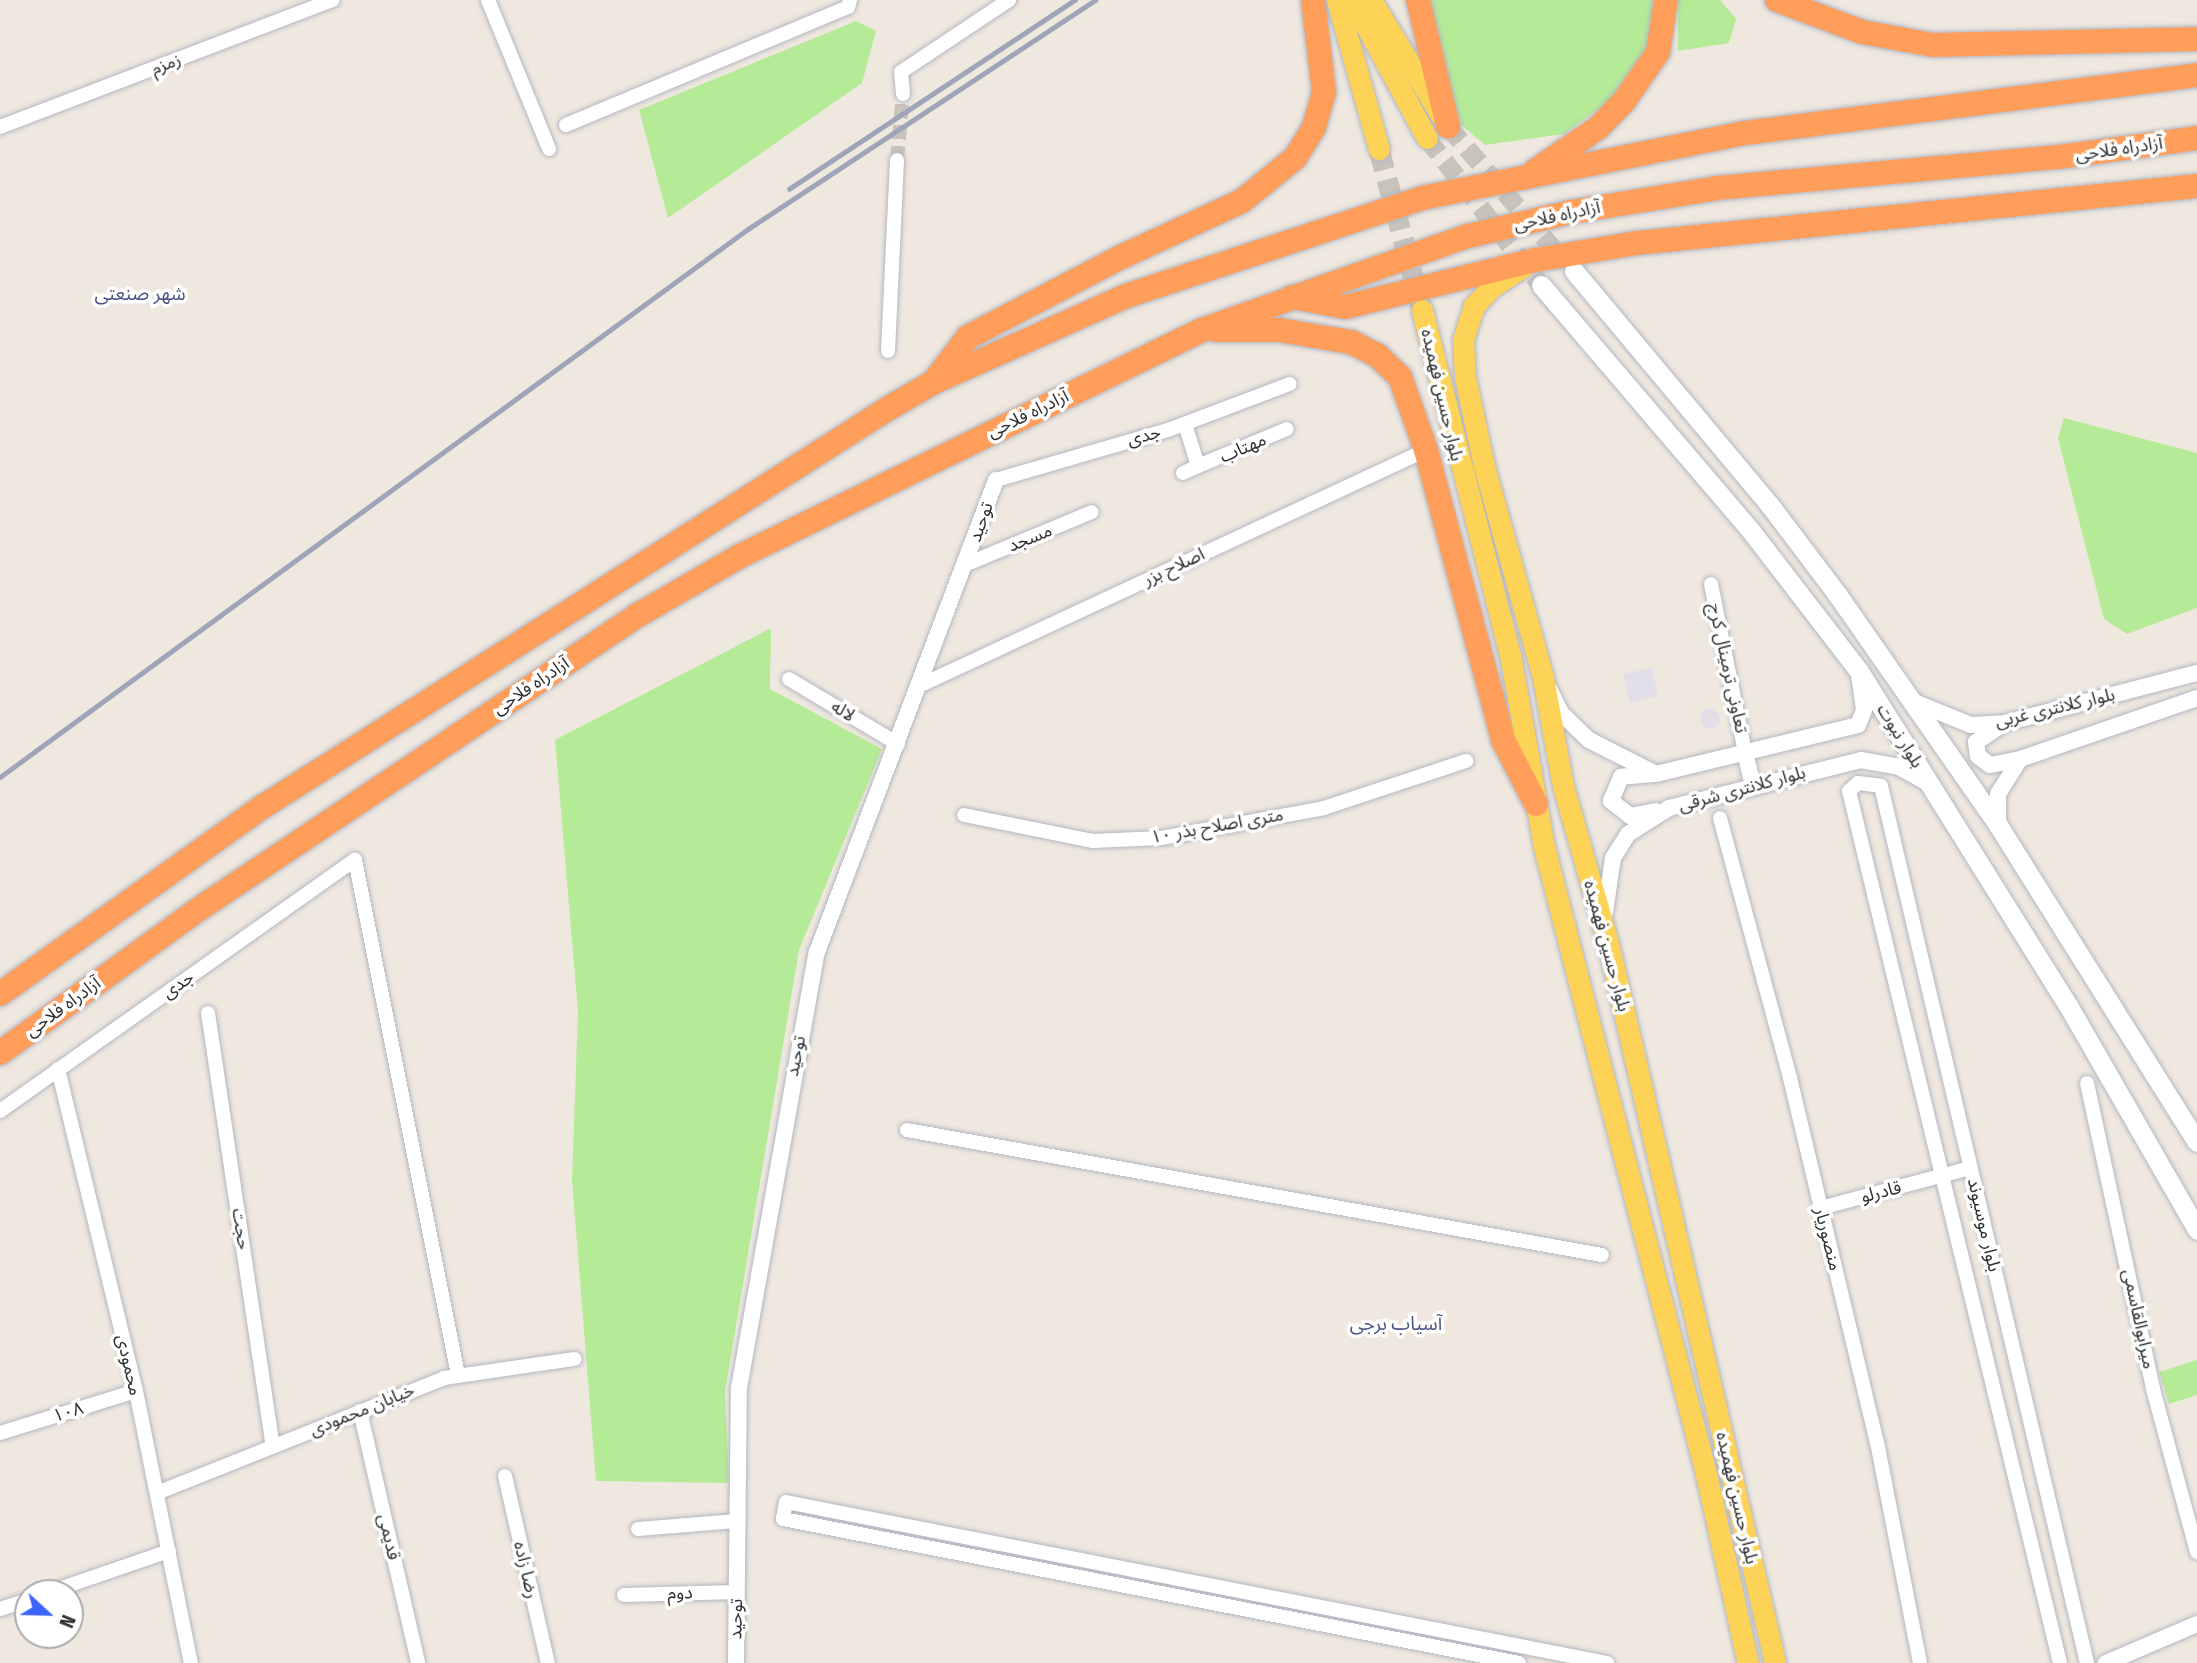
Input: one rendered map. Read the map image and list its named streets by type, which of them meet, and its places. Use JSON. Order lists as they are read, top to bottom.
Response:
{
  "streets": {
    "highway": ["آزادراه فلاحی"],
    "main road": ["بلوار حسین فهمیده", "بلوار نبوت"],
    "street": [
      "زمزم",
      "جدی",
      "مهتاب",
      "توحید",
      "مسجد",
      "اصلاح بزر",
      "تعاونی ترمینال کرج",
      "بلوار کلانتری غربی",
      "لاله",
      "بلوار کلانتری شرقی",
      "۱۰ متری اصلاح بذر",
      "قادرلو",
      "بلوار موسیوند",
      "حجت",
      "منصوریار",
      "میرابوالقاسمی",
      "محمودی",
      "خیابان محمودی",
      "۱۰۸",
      "قدیمی",
      "رضا زاده",
      "دوم"
    ]
  },
  "crossings": [
    ["بلوار حسین فهمیده", "بلوار کلانتری شرقی"],
    ["جدی", "مهتاب"],
    ["جدی", "توحید"],
    ["جدی", "محمودی"],
    ["جدی", "خیابان محمودی"],
    ["توحید", "مسجد"],
    ["توحید", "اصلاح بزر"],
    ["توحید", "لاله"],
    ["توحید", "دوم"],
    ["تعاونی ترمینال کرج", "بلوار کلانتری شرقی"],
    ["بلوار کلانتری غربی", "بلوار نبوت"],
    ["بلوار نبوت", "بلوار کلانتری شرقی"],
    ["قادرلو", "بلوار موسیوند"],
    ["قادرلو", "منصوریار"],
    ["حجت", "خیابان محمودی"],
    ["محمودی", "خیابان محمودی"],
    ["محمودی", "۱۰۸"],
    ["خیابان محمودی", "قدیمی"]
  ],
  "districts": ["شهر صنعتی", "آسیاب برجی"],
  "north": "right"
}
